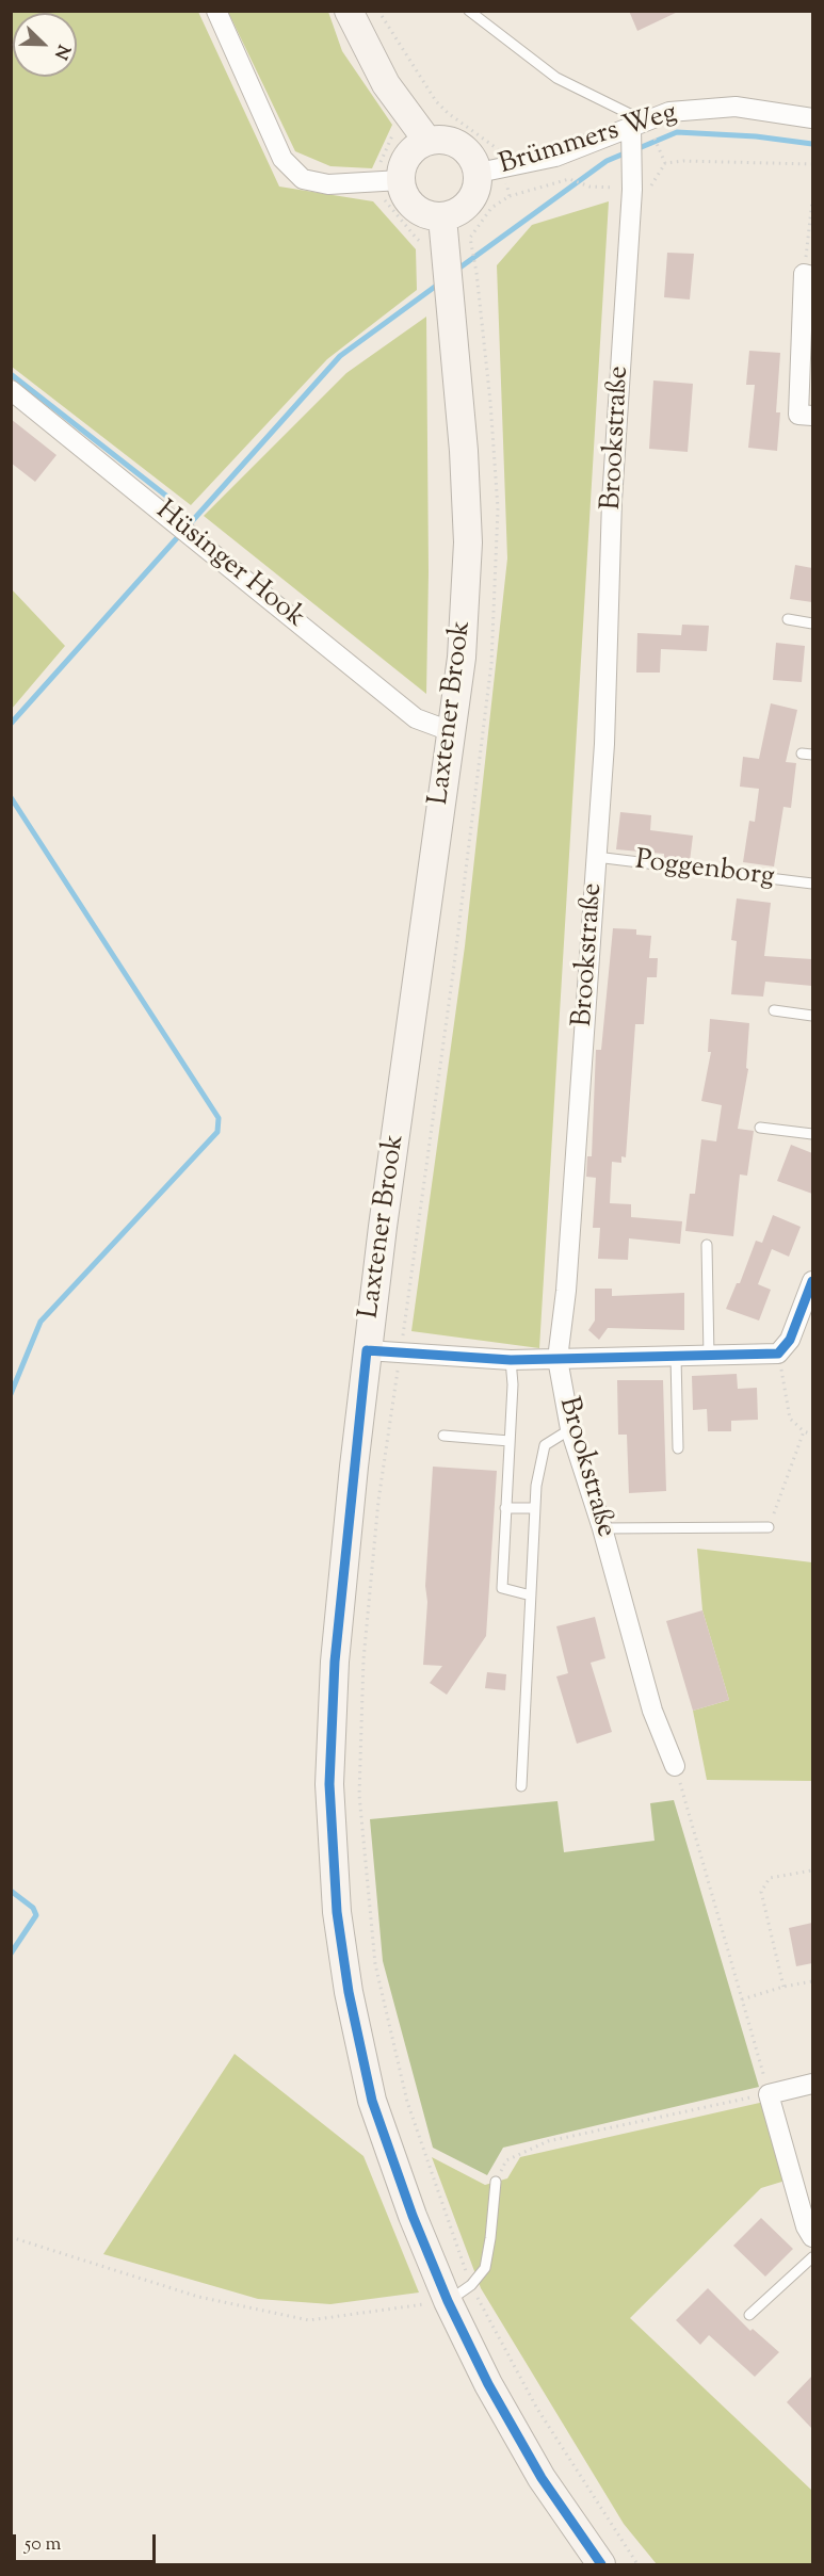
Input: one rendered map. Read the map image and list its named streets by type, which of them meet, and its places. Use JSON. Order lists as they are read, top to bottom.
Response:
{
  "streets": {
    "street": [
      "Brümmers Weg",
      "Brookstraße",
      "Hüsinger Hook",
      "Laxtener Brook"
    ],
    "lane": ["Poggenborg"]
  },
  "crossings": [
    ["Brümmers Weg", "Brookstraße"],
    ["Brümmers Weg", "Laxtener Brook"],
    ["Brookstraße", "Poggenborg"],
    ["Hüsinger Hook", "Laxtener Brook"]
  ],
  "scale_bar": "50 m",
  "north": "bottom right"
}
